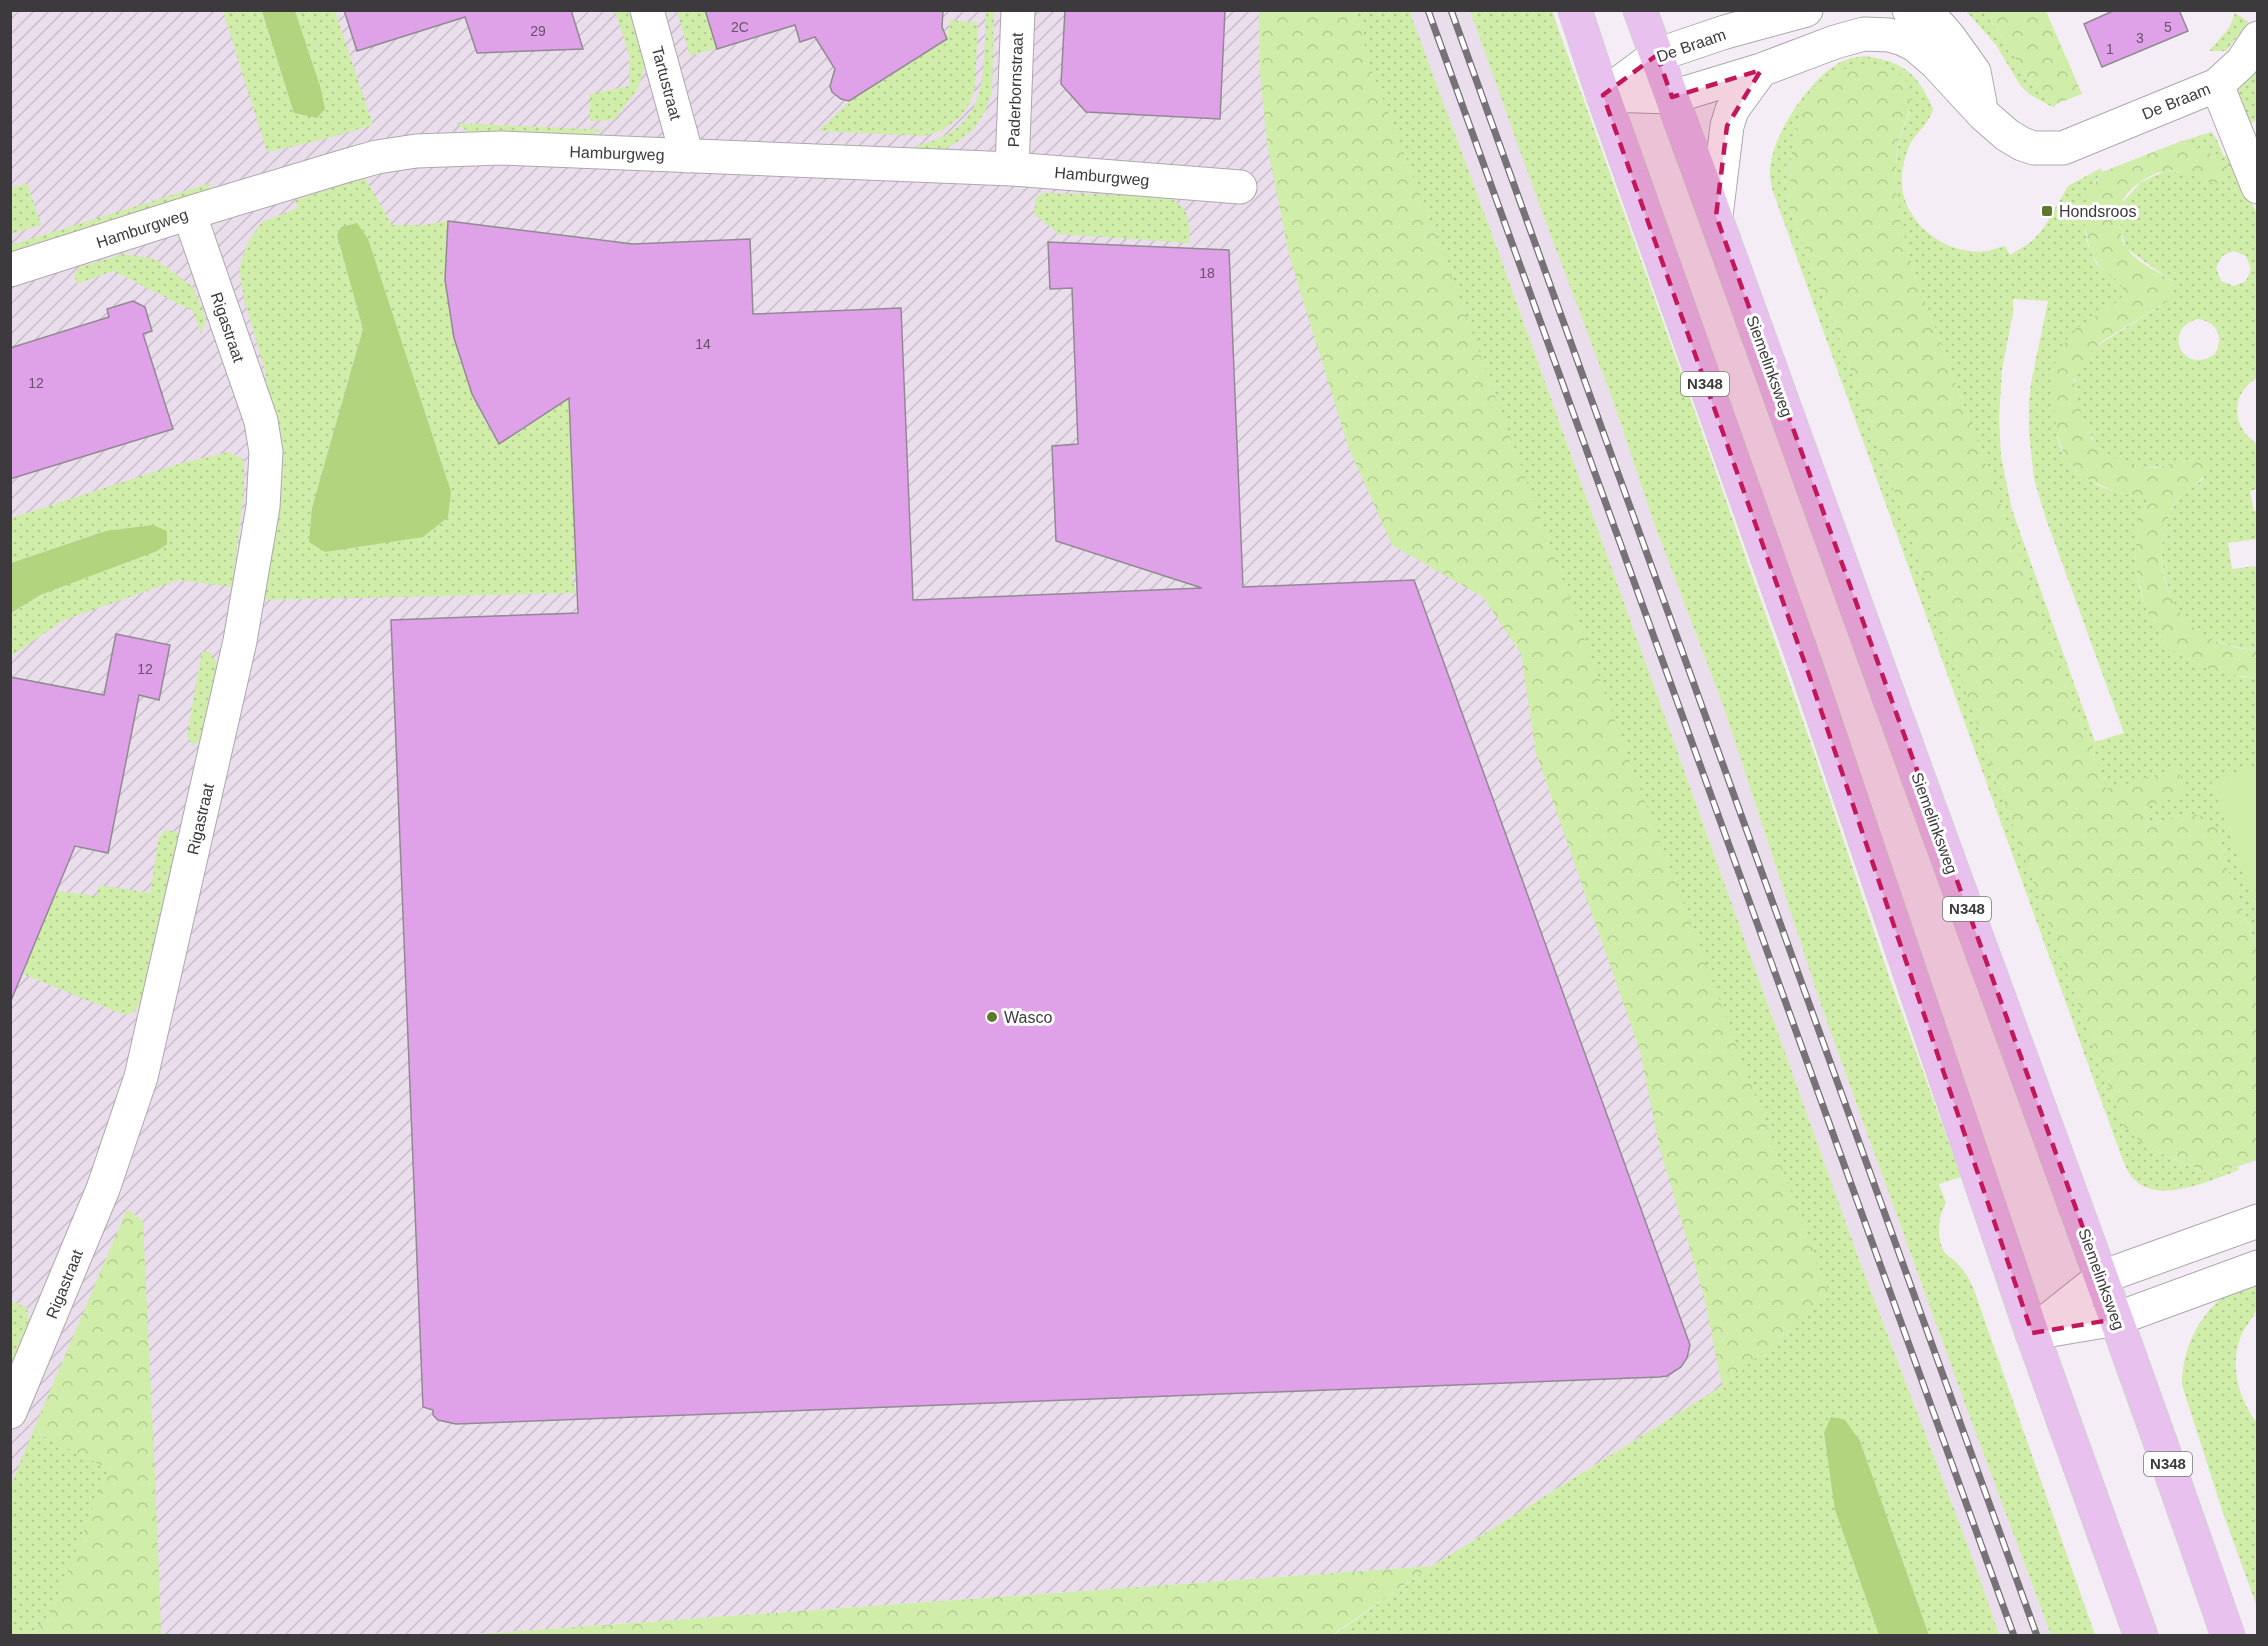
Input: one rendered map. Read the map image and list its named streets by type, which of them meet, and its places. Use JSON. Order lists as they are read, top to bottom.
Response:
{
  "streets": {
    "main road": ["Siemelinksweg", "N348"],
    "street": [
      "De Braam",
      "Tartustraat",
      "Paderbornstraat",
      "Hamburgweg",
      "Rigastraat"
    ]
  },
  "crossings": [
    ["De Braam", "Siemelinksweg"],
    ["De Braam", "N348"],
    ["Tartustraat", "Hamburgweg"],
    ["Paderbornstraat", "Hamburgweg"],
    ["Hamburgweg", "Rigastraat"]
  ],
  "places": {
    "transit": ["Hondsroos"],
    "other": ["Wasco"]
  },
  "house_numbers": [
    "2C",
    "5",
    "29",
    "3",
    "1",
    "18",
    "14",
    "12",
    "12"
  ]
}
